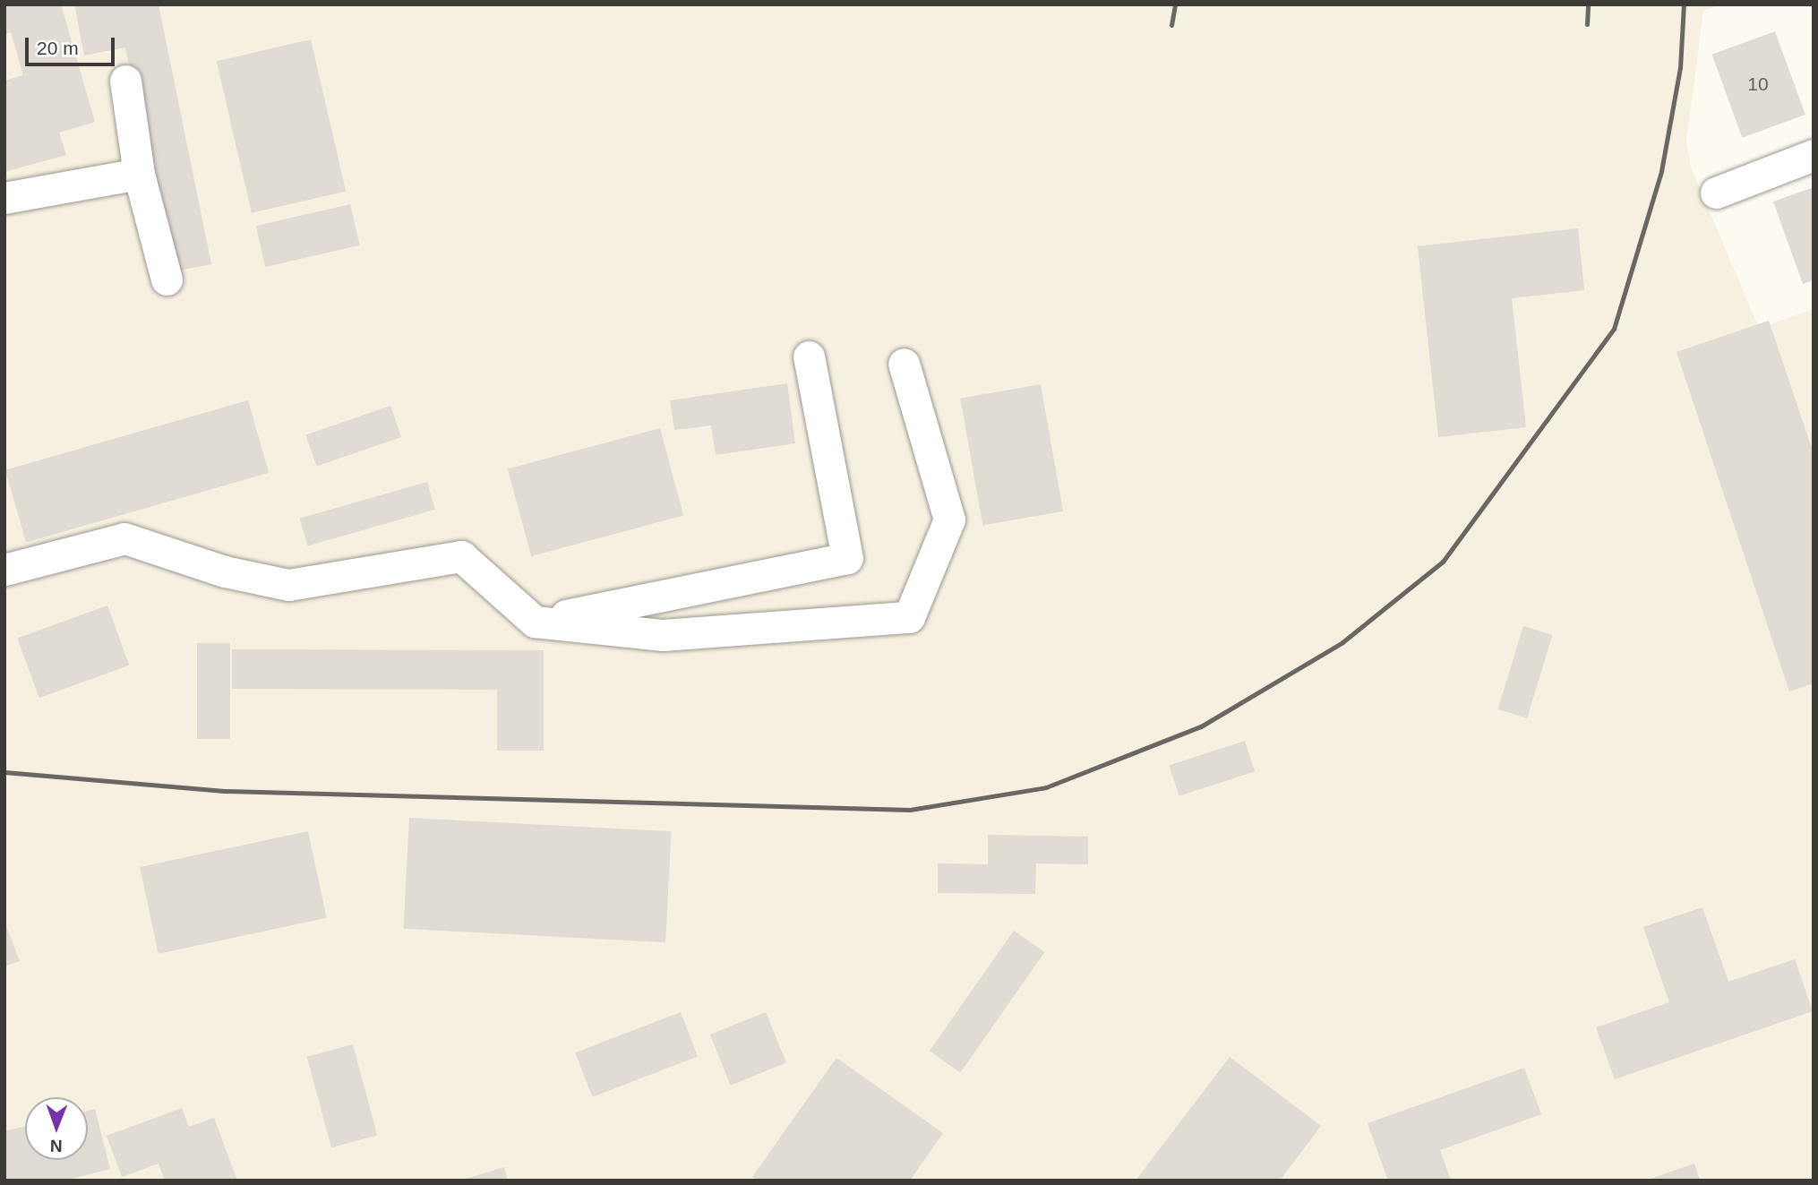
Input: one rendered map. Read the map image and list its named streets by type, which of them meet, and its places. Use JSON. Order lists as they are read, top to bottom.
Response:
{
  "house_numbers": ["10"],
  "scale_bar": "20 m",
  "north": "bottom"
}
